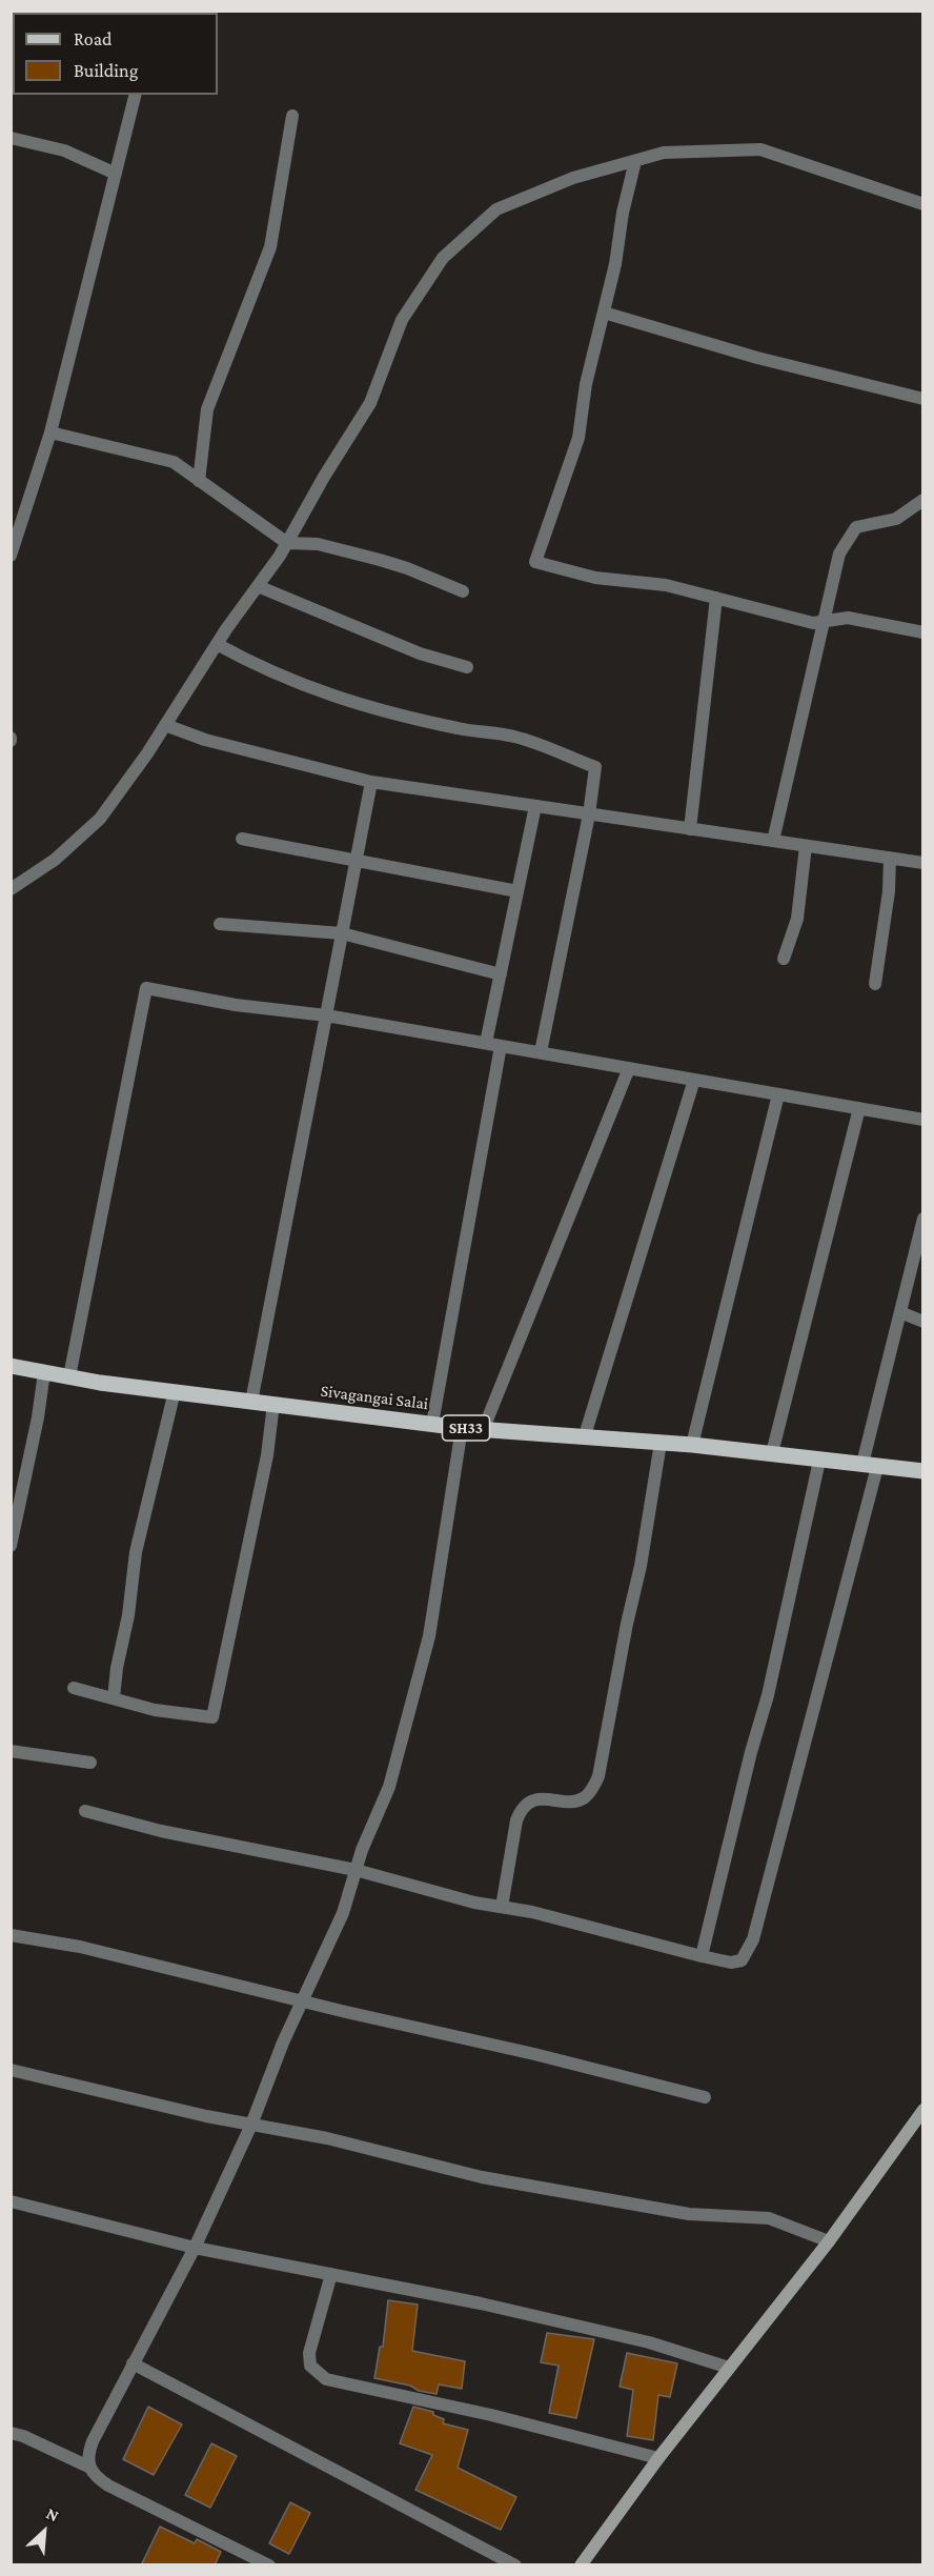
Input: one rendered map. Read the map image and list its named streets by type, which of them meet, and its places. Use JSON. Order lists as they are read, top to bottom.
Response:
{
  "streets": {
    "main road": ["Sivagangai Salai", "SH33"]
  },
  "legend": ["Road", "Building"],
  "north": "top right"
}
